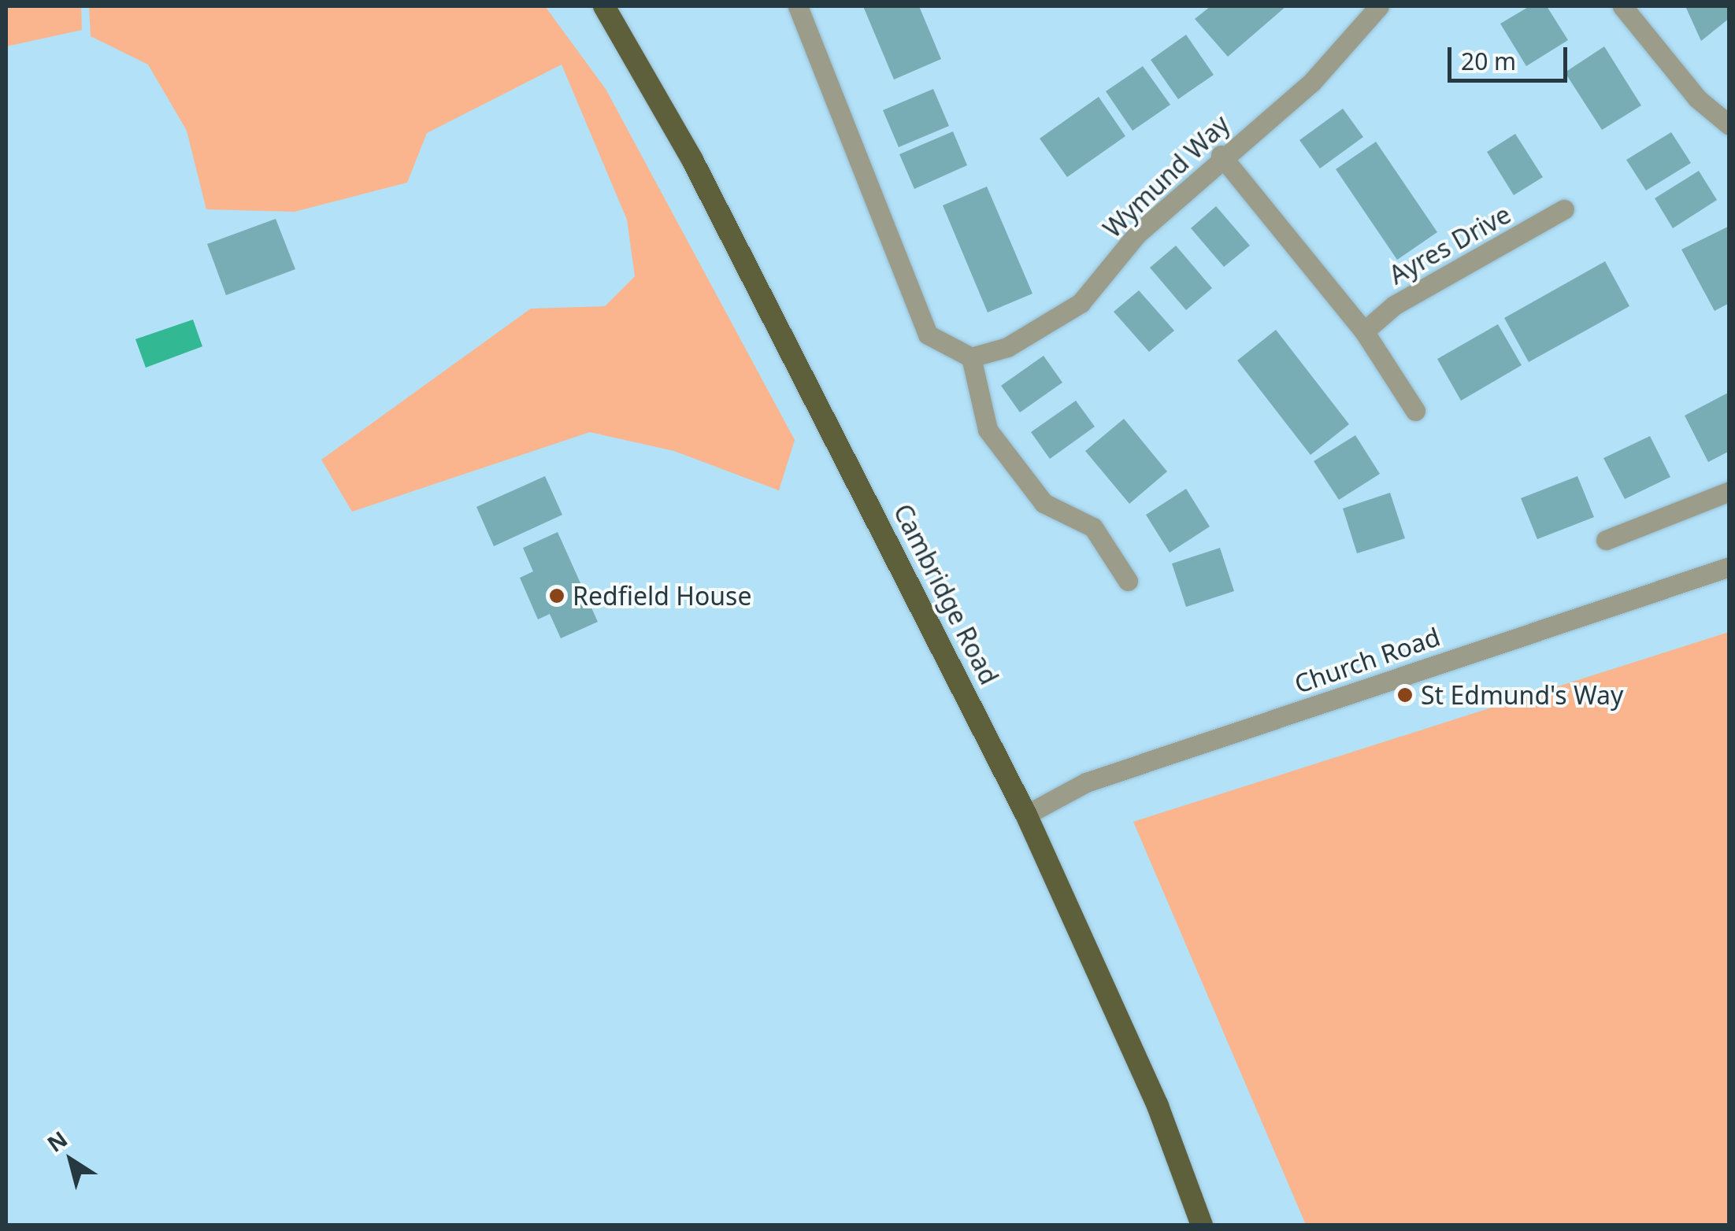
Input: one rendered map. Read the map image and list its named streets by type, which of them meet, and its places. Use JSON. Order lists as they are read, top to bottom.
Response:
{
  "streets": {
    "highway": ["Cambridge Road"],
    "street": ["Wymund Way", "Ayres Drive", "Church Road"]
  },
  "crossings": [
    ["Cambridge Road", "Church Road"]
  ],
  "places": ["Redfield House", "St Edmund's Way"],
  "scale_bar": "20 m",
  "north": "top left"
}
